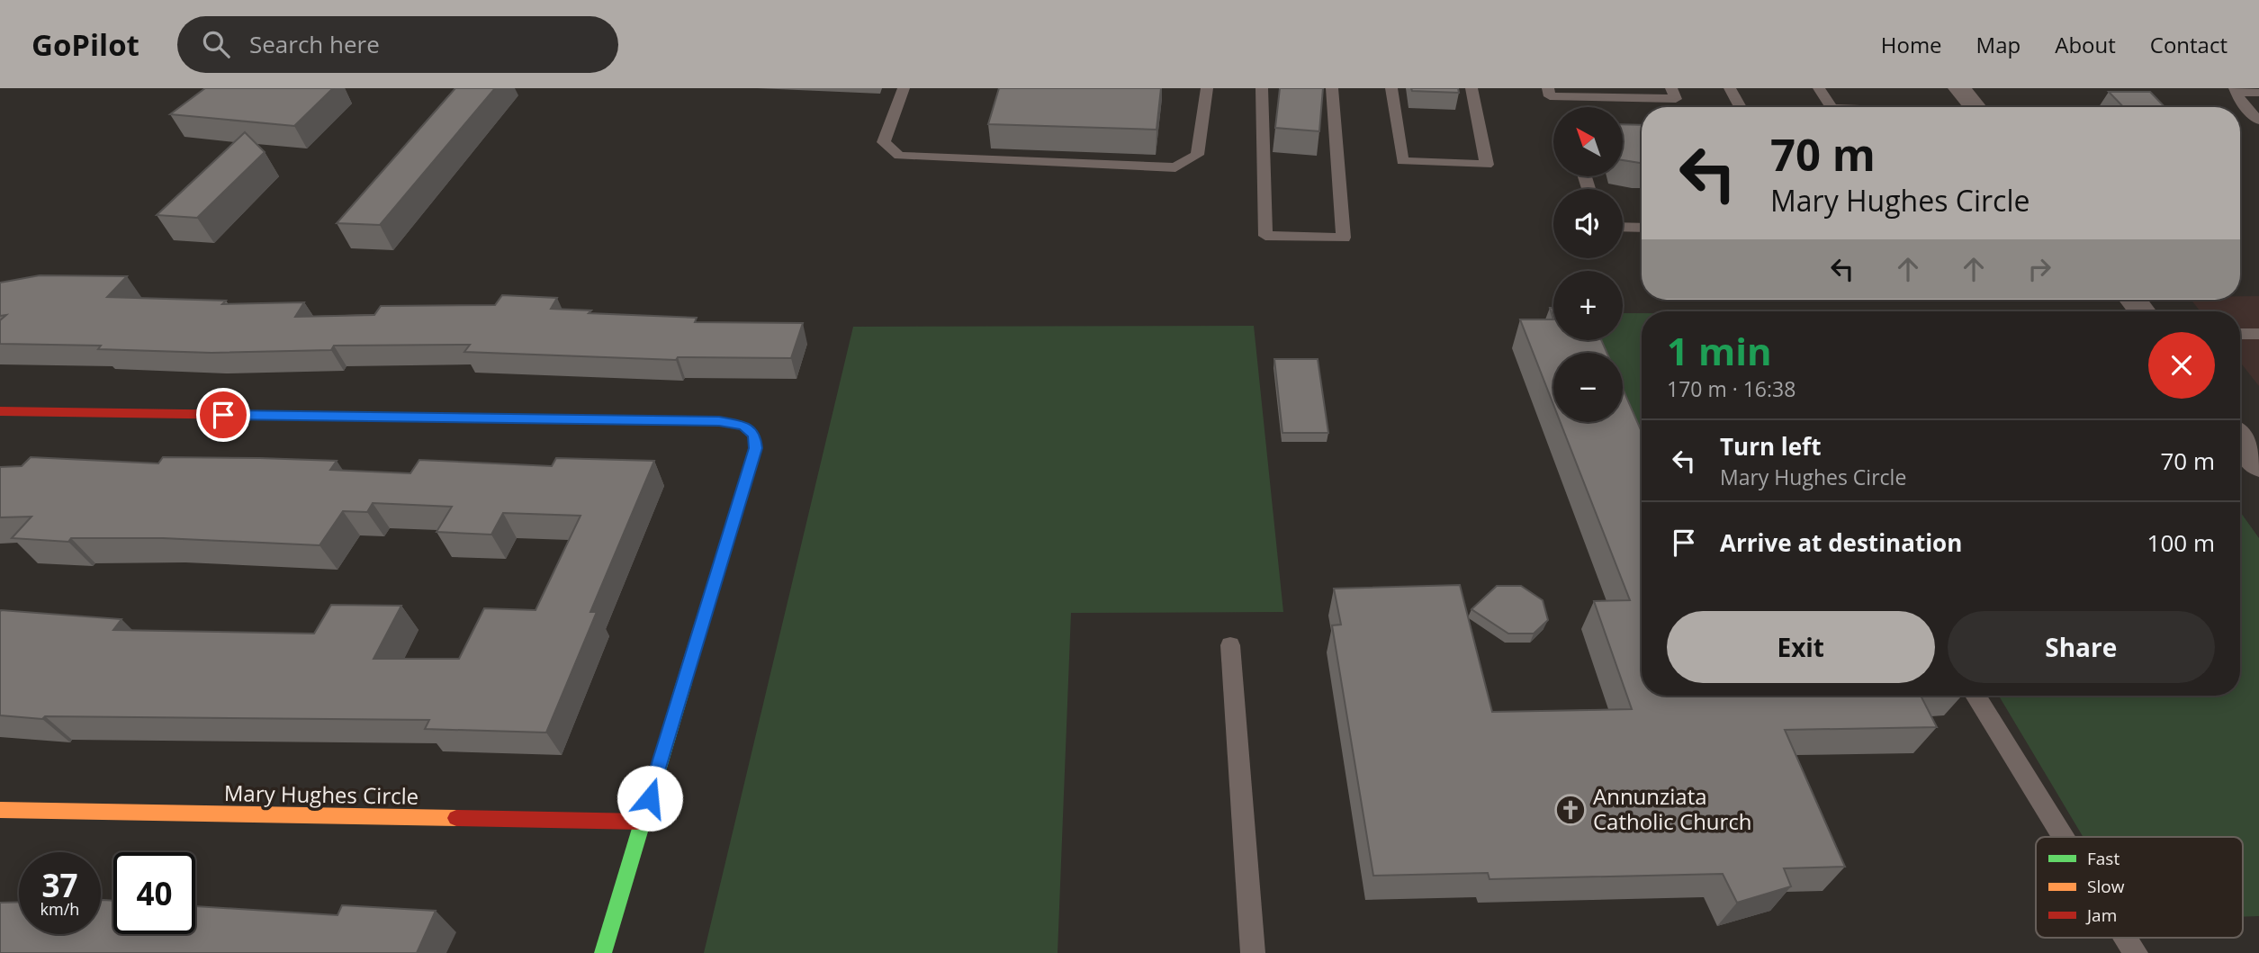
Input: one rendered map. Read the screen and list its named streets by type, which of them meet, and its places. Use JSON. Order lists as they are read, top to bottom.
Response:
{
  "streets": {
    "street": ["Mary Hughes Circle"]
  },
  "places": {
    "church": ["Annunziata Catholic Church"]
  },
  "legend": ["Fast", "Slow", "Jam"],
  "north": "top left",
  "page": {
    "header": "GoPilot",
    "search": "Search here",
    "nav": [
      "Home",
      "Map",
      "About",
      "Contact"
    ],
    "map_buttons": ["+", "−"],
    "turn": ["70 m", "Mary Hughes Circle"],
    "heading": ["1 min", "170 m · 16:38"],
    "list": [
      {
        "name": "Turn left",
        "note": "Mary Hughes Circle",
        "value": "70 m"
      },
      {
        "name": "Arrive at destination",
        "value": "100 m"
      }
    ],
    "buttons": ["Exit", "Share"],
    "speed": "37 km/h",
    "limit": "40"
  }
}
